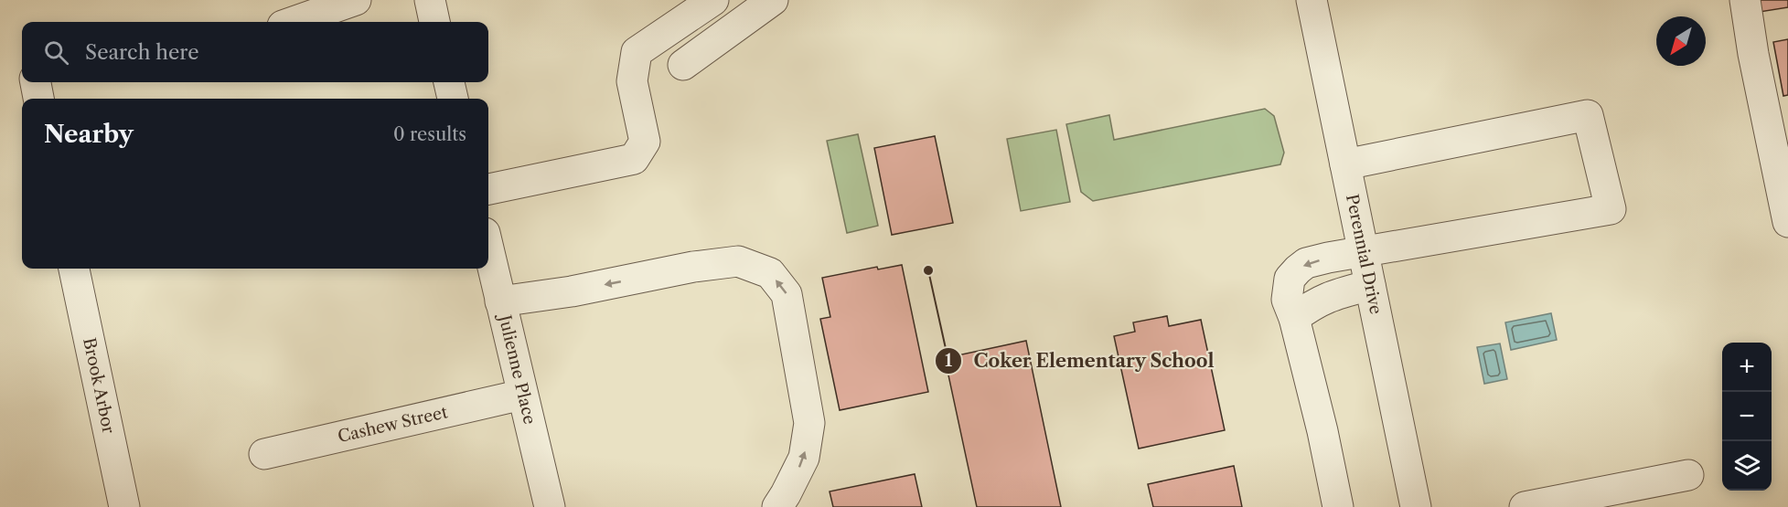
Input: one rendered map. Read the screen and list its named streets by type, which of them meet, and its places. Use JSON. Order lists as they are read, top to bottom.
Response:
{
  "streets": {
    "street": [
      "Perennial Drive",
      "Julienne Place",
      "Brook Arbor",
      "Cashew Street"
    ]
  },
  "crossings": [
    ["Julienne Place", "Cashew Street"]
  ],
  "places": ["Coker Elementary School"],
  "north": "bottom left",
  "page": {
    "search": "Search here",
    "heading": ["Nearby", "0 results"],
    "map_buttons": ["+", "−"]
  }
}
